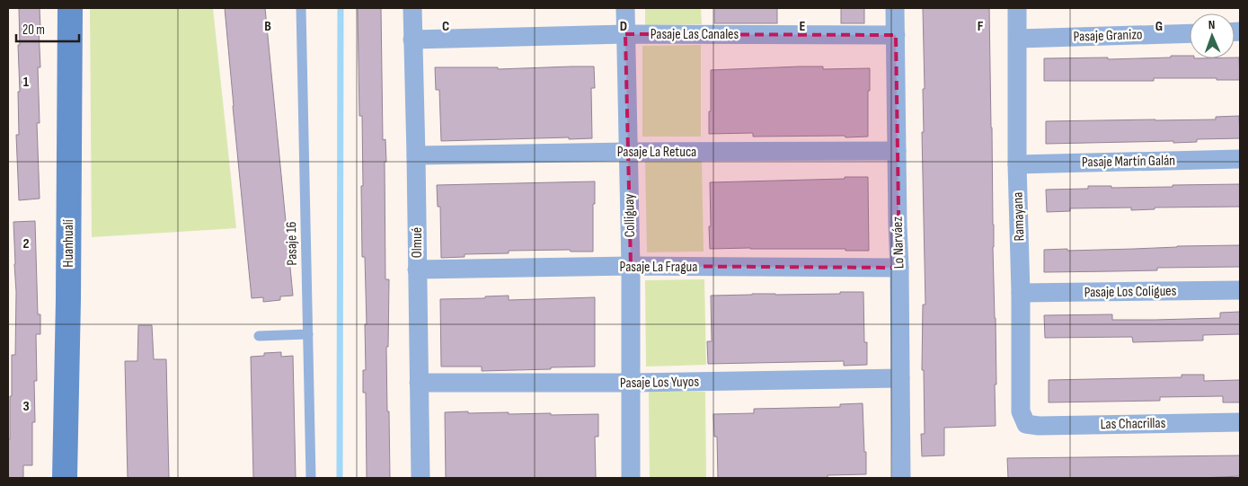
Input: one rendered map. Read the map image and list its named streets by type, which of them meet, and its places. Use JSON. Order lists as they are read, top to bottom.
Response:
{
  "streets": {
    "street": [
      "Pasaje Las Canales",
      "Pasaje Granizo",
      "Pasaje La Retuca",
      "Pasaje Martín Galán",
      "Colliguay",
      "Ramayana",
      "Olmué",
      "Lo Narváez",
      "Huanhualí",
      "Pasaje La Fragua",
      "Pasaje Los Coligues",
      "Pasaje Los Yuyos",
      "Las Chacrillas"
    ],
    "lane": ["Pasaje 16"]
  },
  "crossings": [
    ["Pasaje Las Canales", "Colliguay"],
    ["Pasaje Las Canales", "Olmué"],
    ["Pasaje Las Canales", "Lo Narváez"],
    ["Pasaje Granizo", "Ramayana"],
    ["Pasaje La Retuca", "Colliguay"],
    ["Pasaje La Retuca", "Olmué"],
    ["Pasaje La Retuca", "Lo Narváez"],
    ["Pasaje Martín Galán", "Ramayana"],
    ["Colliguay", "Pasaje La Fragua"],
    ["Colliguay", "Pasaje Los Yuyos"],
    ["Ramayana", "Pasaje Los Coligues"],
    ["Ramayana", "Las Chacrillas"],
    ["Olmué", "Pasaje La Fragua"],
    ["Olmué", "Pasaje Los Yuyos"],
    ["Lo Narváez", "Pasaje La Fragua"],
    ["Lo Narváez", "Pasaje Los Yuyos"]
  ],
  "scale_bar": "20 m",
  "north": "top",
  "grid": {
    "columns": [
      "B",
      "C",
      "D",
      "E",
      "F",
      "G"
    ],
    "rows": ["1", "2", "3"]
  }
}
